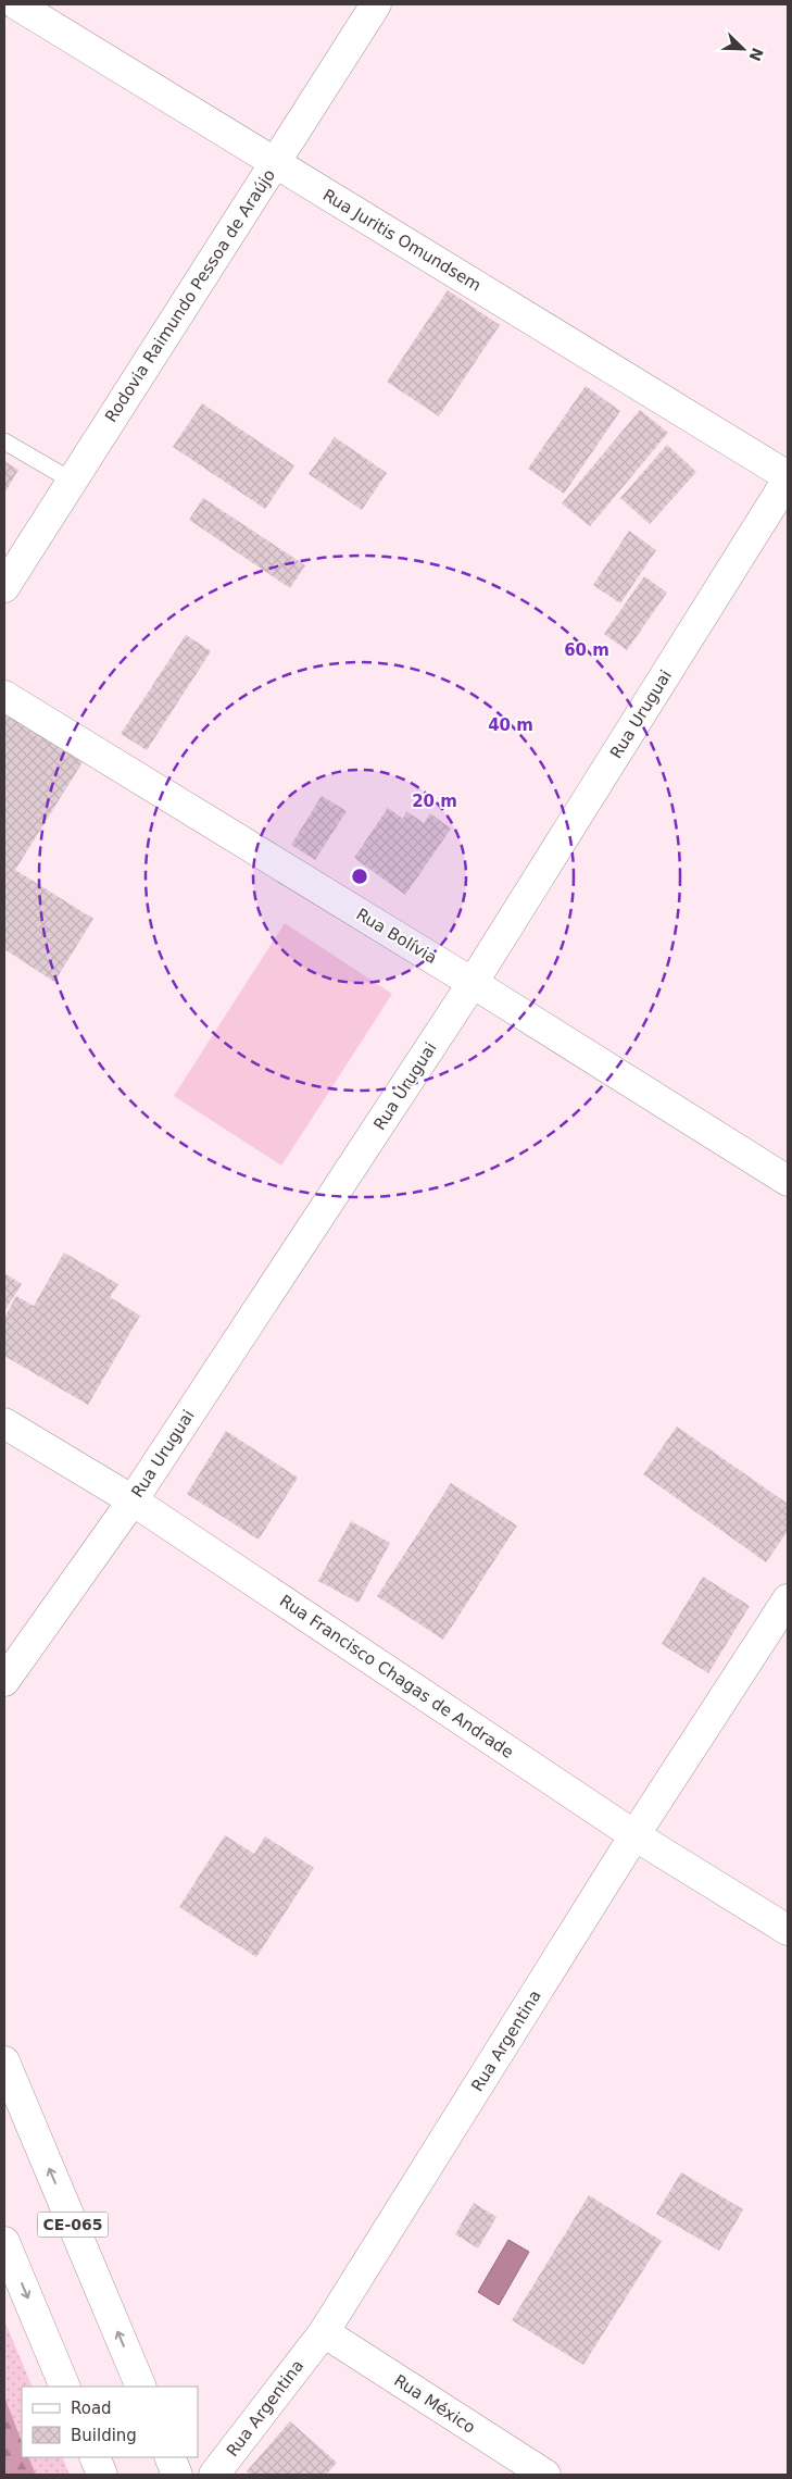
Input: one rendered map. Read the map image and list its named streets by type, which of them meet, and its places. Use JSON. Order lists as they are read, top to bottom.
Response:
{
  "streets": {
    "street": [
      "Rua Juritis Omundsem",
      "Rodovia Raimundo Pessoa de Araújo",
      "Rua Uruguai",
      "Rua Bolívia",
      "Rua Francisco Chagas de Andrade",
      "Rua Argentina",
      "CE-065",
      "Rua México"
    ]
  },
  "crossings": [
    ["Rua Juritis Omundsem", "Rodovia Raimundo Pessoa de Araújo"],
    ["Rua Juritis Omundsem", "Rua Uruguai"],
    ["Rua Uruguai", "Rua Bolívia"],
    ["Rua Uruguai", "Rua Francisco Chagas de Andrade"],
    ["Rua Francisco Chagas de Andrade", "Rua Argentina"],
    ["Rua Argentina", "Rua México"]
  ],
  "legend": ["Road", "Building"],
  "north": "bottom right",
  "rings": ["60 m", "40 m", "20 m"]
}
